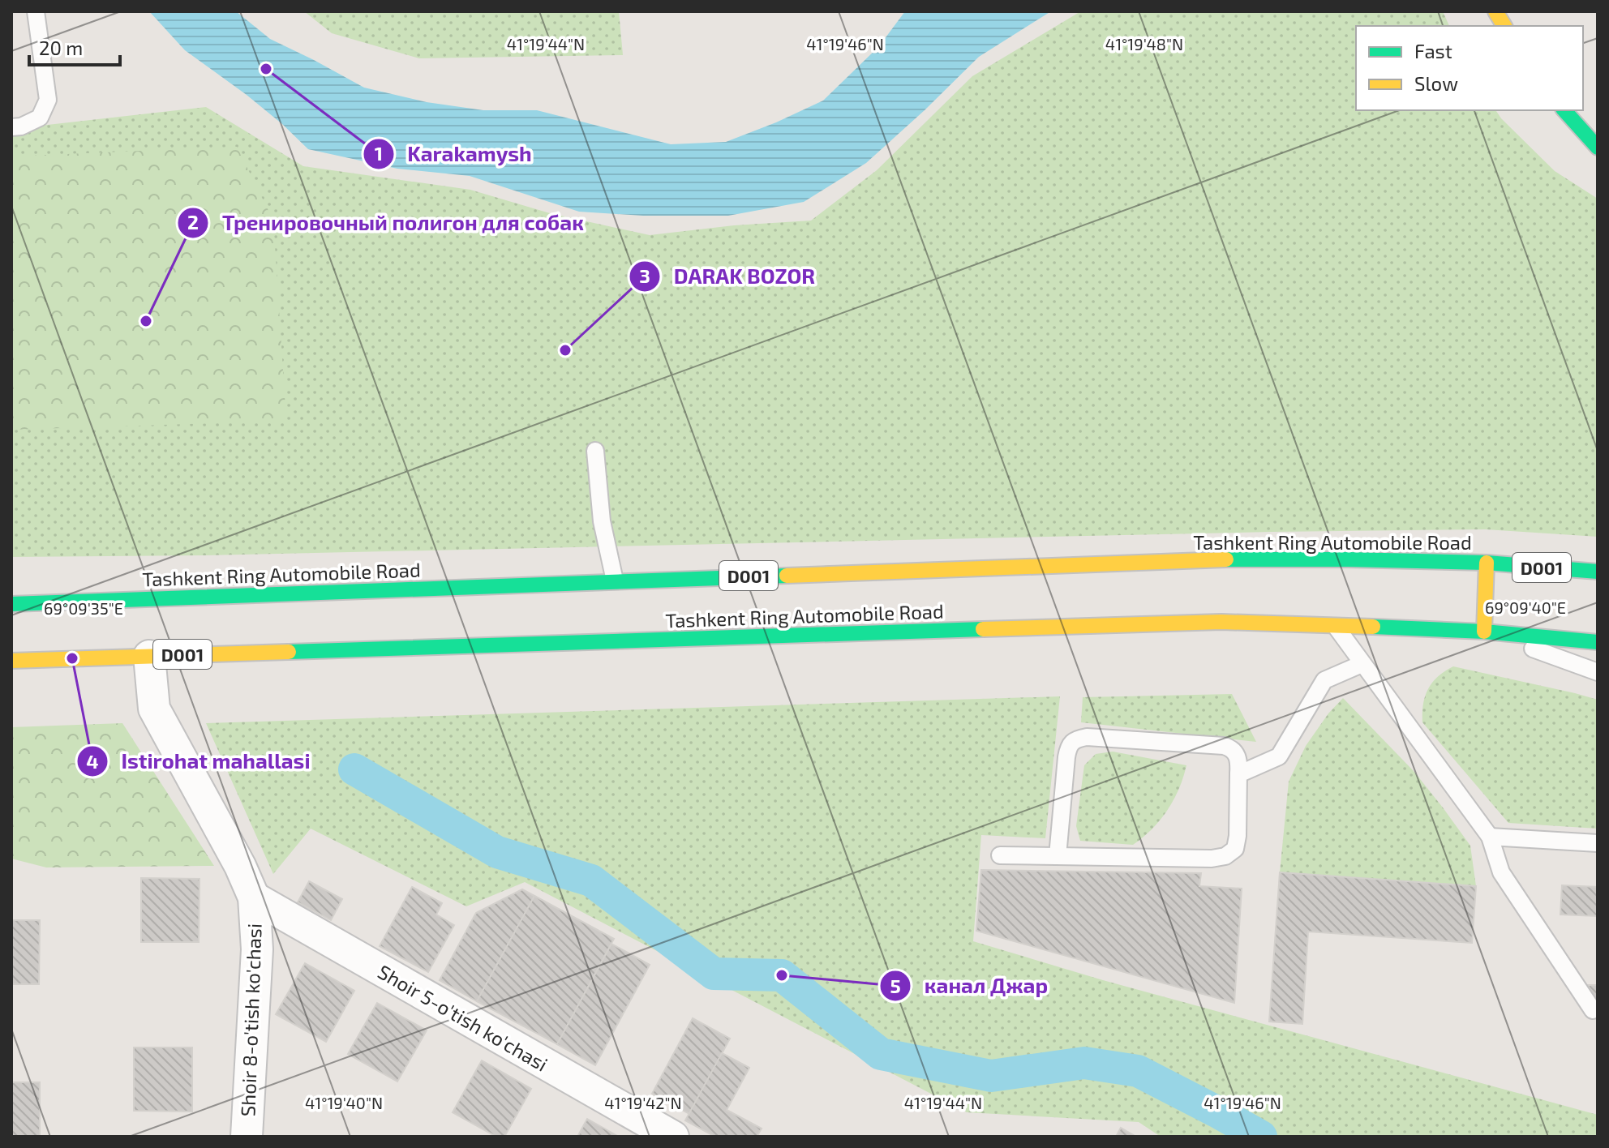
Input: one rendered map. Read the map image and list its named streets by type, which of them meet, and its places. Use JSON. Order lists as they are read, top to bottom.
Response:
{
  "streets": {
    "main road": ["Tashkent Ring Automobile Road", "D001"],
    "street": ["Shoir 5-o'tish ko'chasi", "Shoir 8-o'tish ko'chasi"]
  },
  "crossings": [
    ["Tashkent Ring Automobile Road", "D001"],
    ["Tashkent Ring Automobile Road", "Shoir 8-o'tish ko'chasi"],
    ["Shoir 5-o'tish ko'chasi", "Shoir 8-o'tish ko'chasi"]
  ],
  "places": [
    "Karakamysh",
    "Тренировочный полигон для собак",
    "DARAK BOZOR",
    "Istirohat mahallasi",
    "канал Джар"
  ],
  "legend": ["Fast", "Slow"],
  "scale_bar": "20 m",
  "coordinates": [
    "41°19'44\"N",
    "41°19'46\"N",
    "41°19'48\"N",
    "69°09'40\"E",
    "69°09'35\"E",
    "41°19'40\"N",
    "41°19'42\"N"
  ]
}
